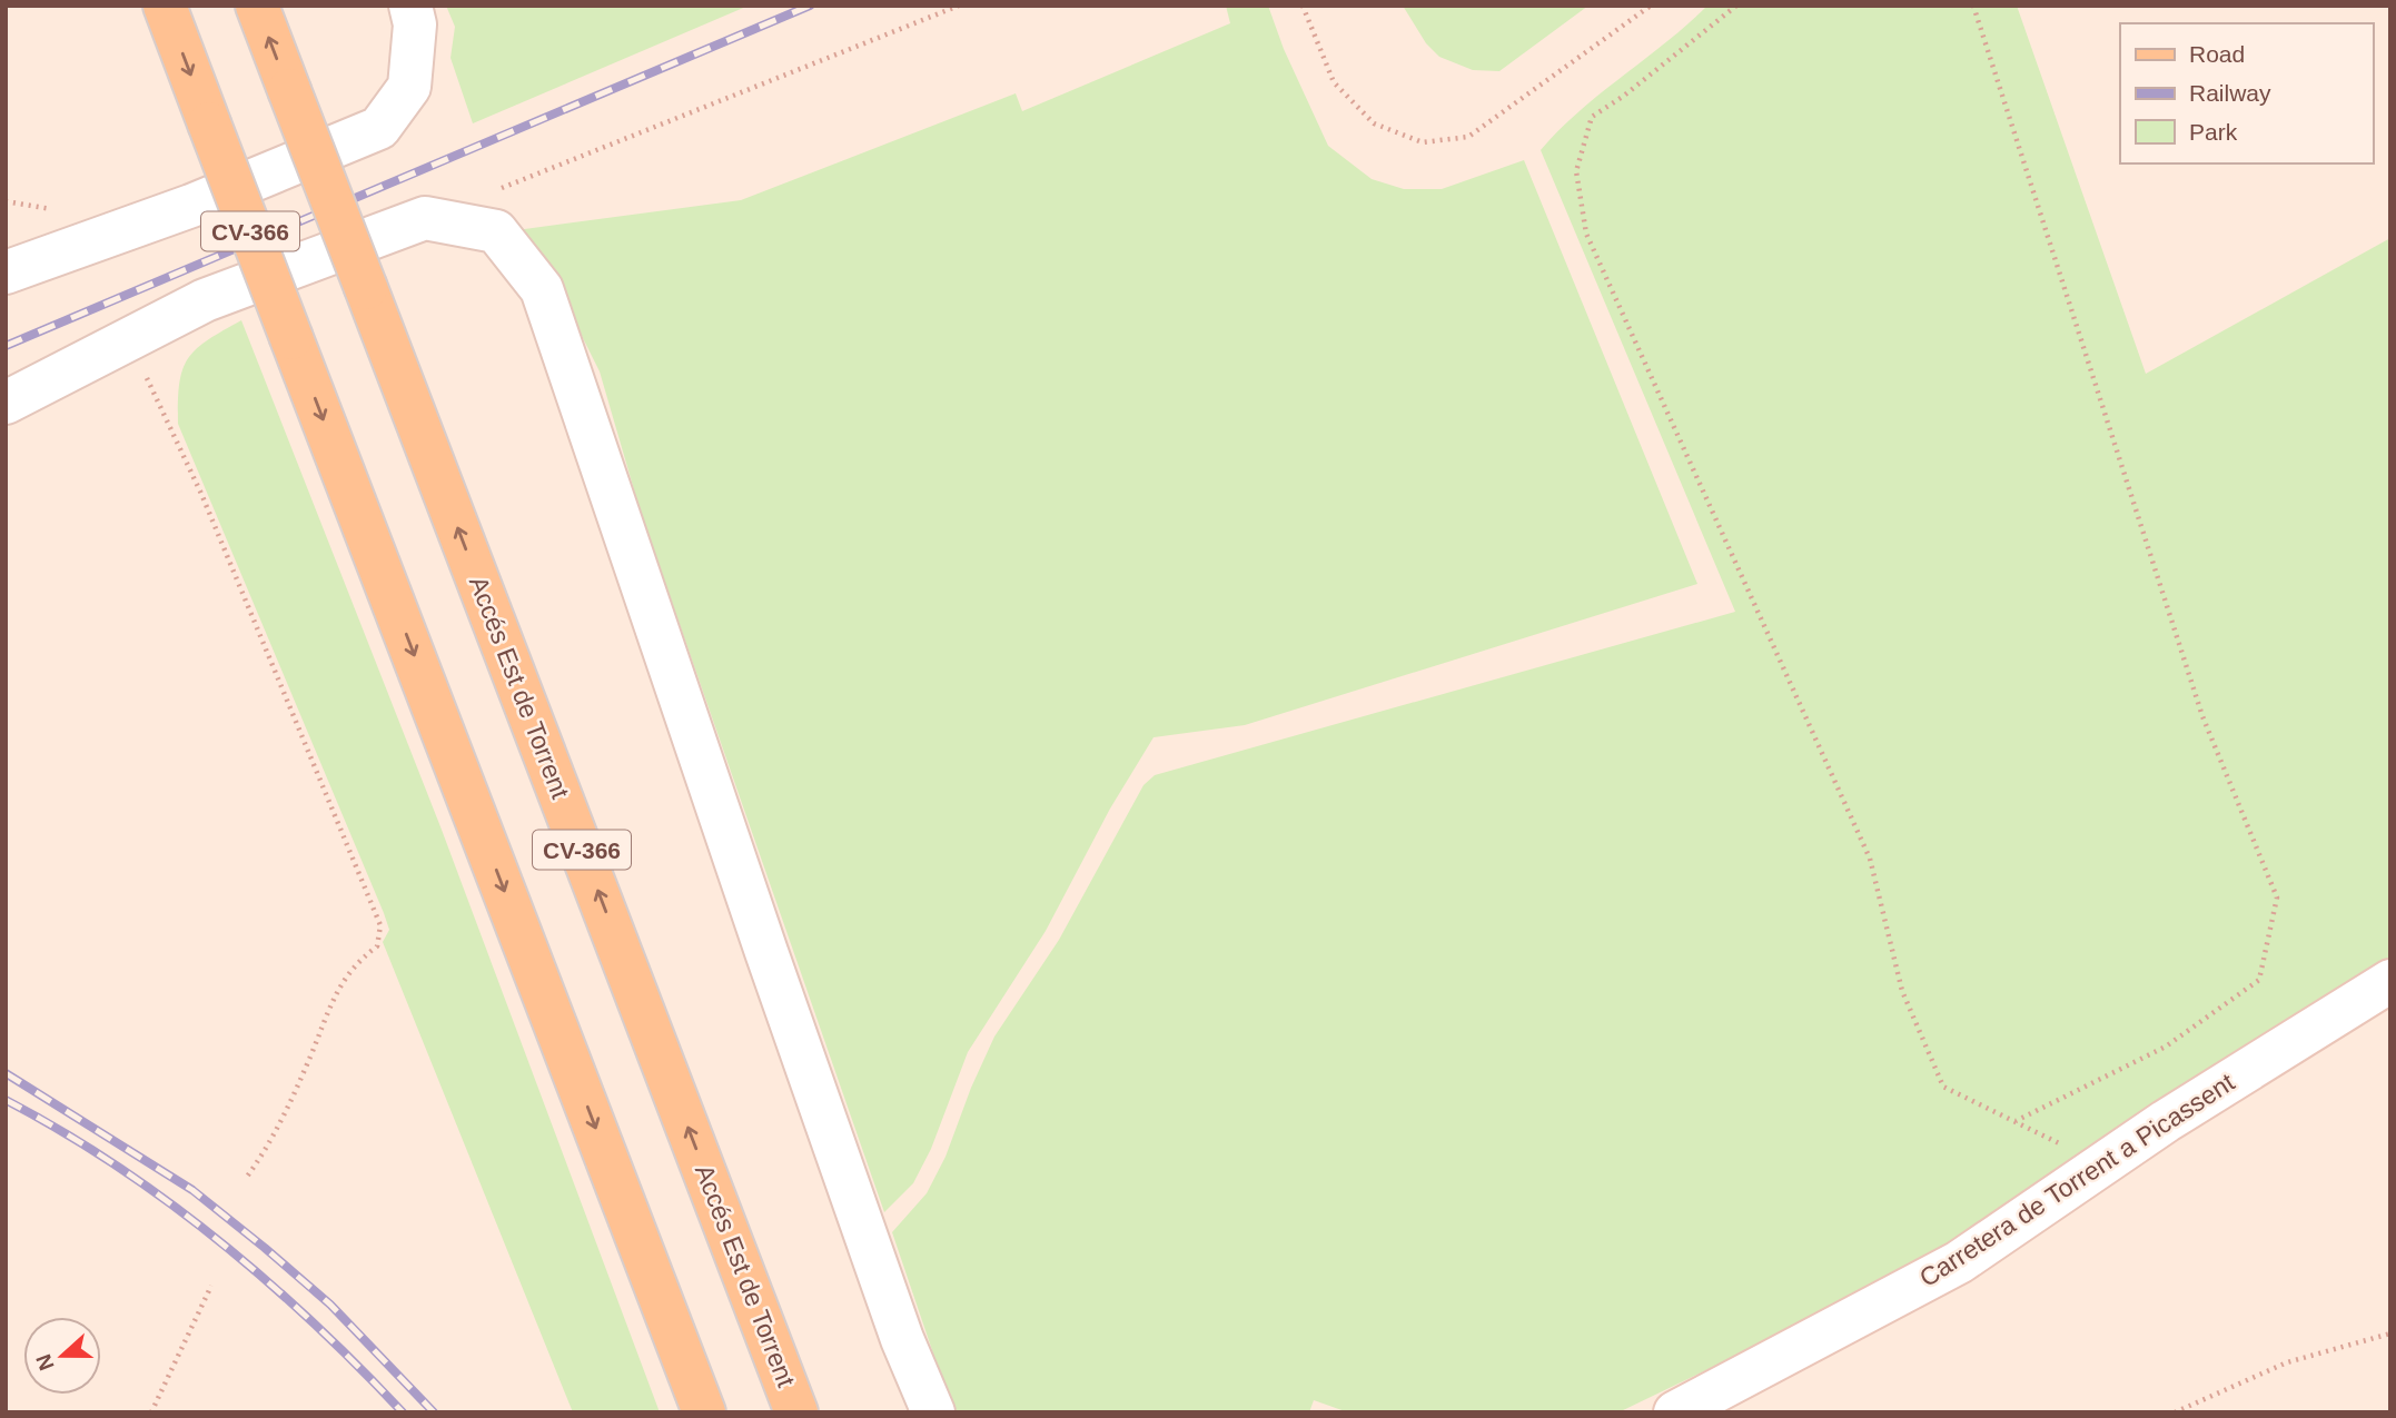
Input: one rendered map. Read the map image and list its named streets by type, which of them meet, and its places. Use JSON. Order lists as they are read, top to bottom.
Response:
{
  "streets": {
    "main road": ["CV-366", "Accés Est de Torrent"],
    "street": ["Carretera de Torrent a Picassent"]
  },
  "legend": ["Road", "Railway", "Park"],
  "north": "left"
}
